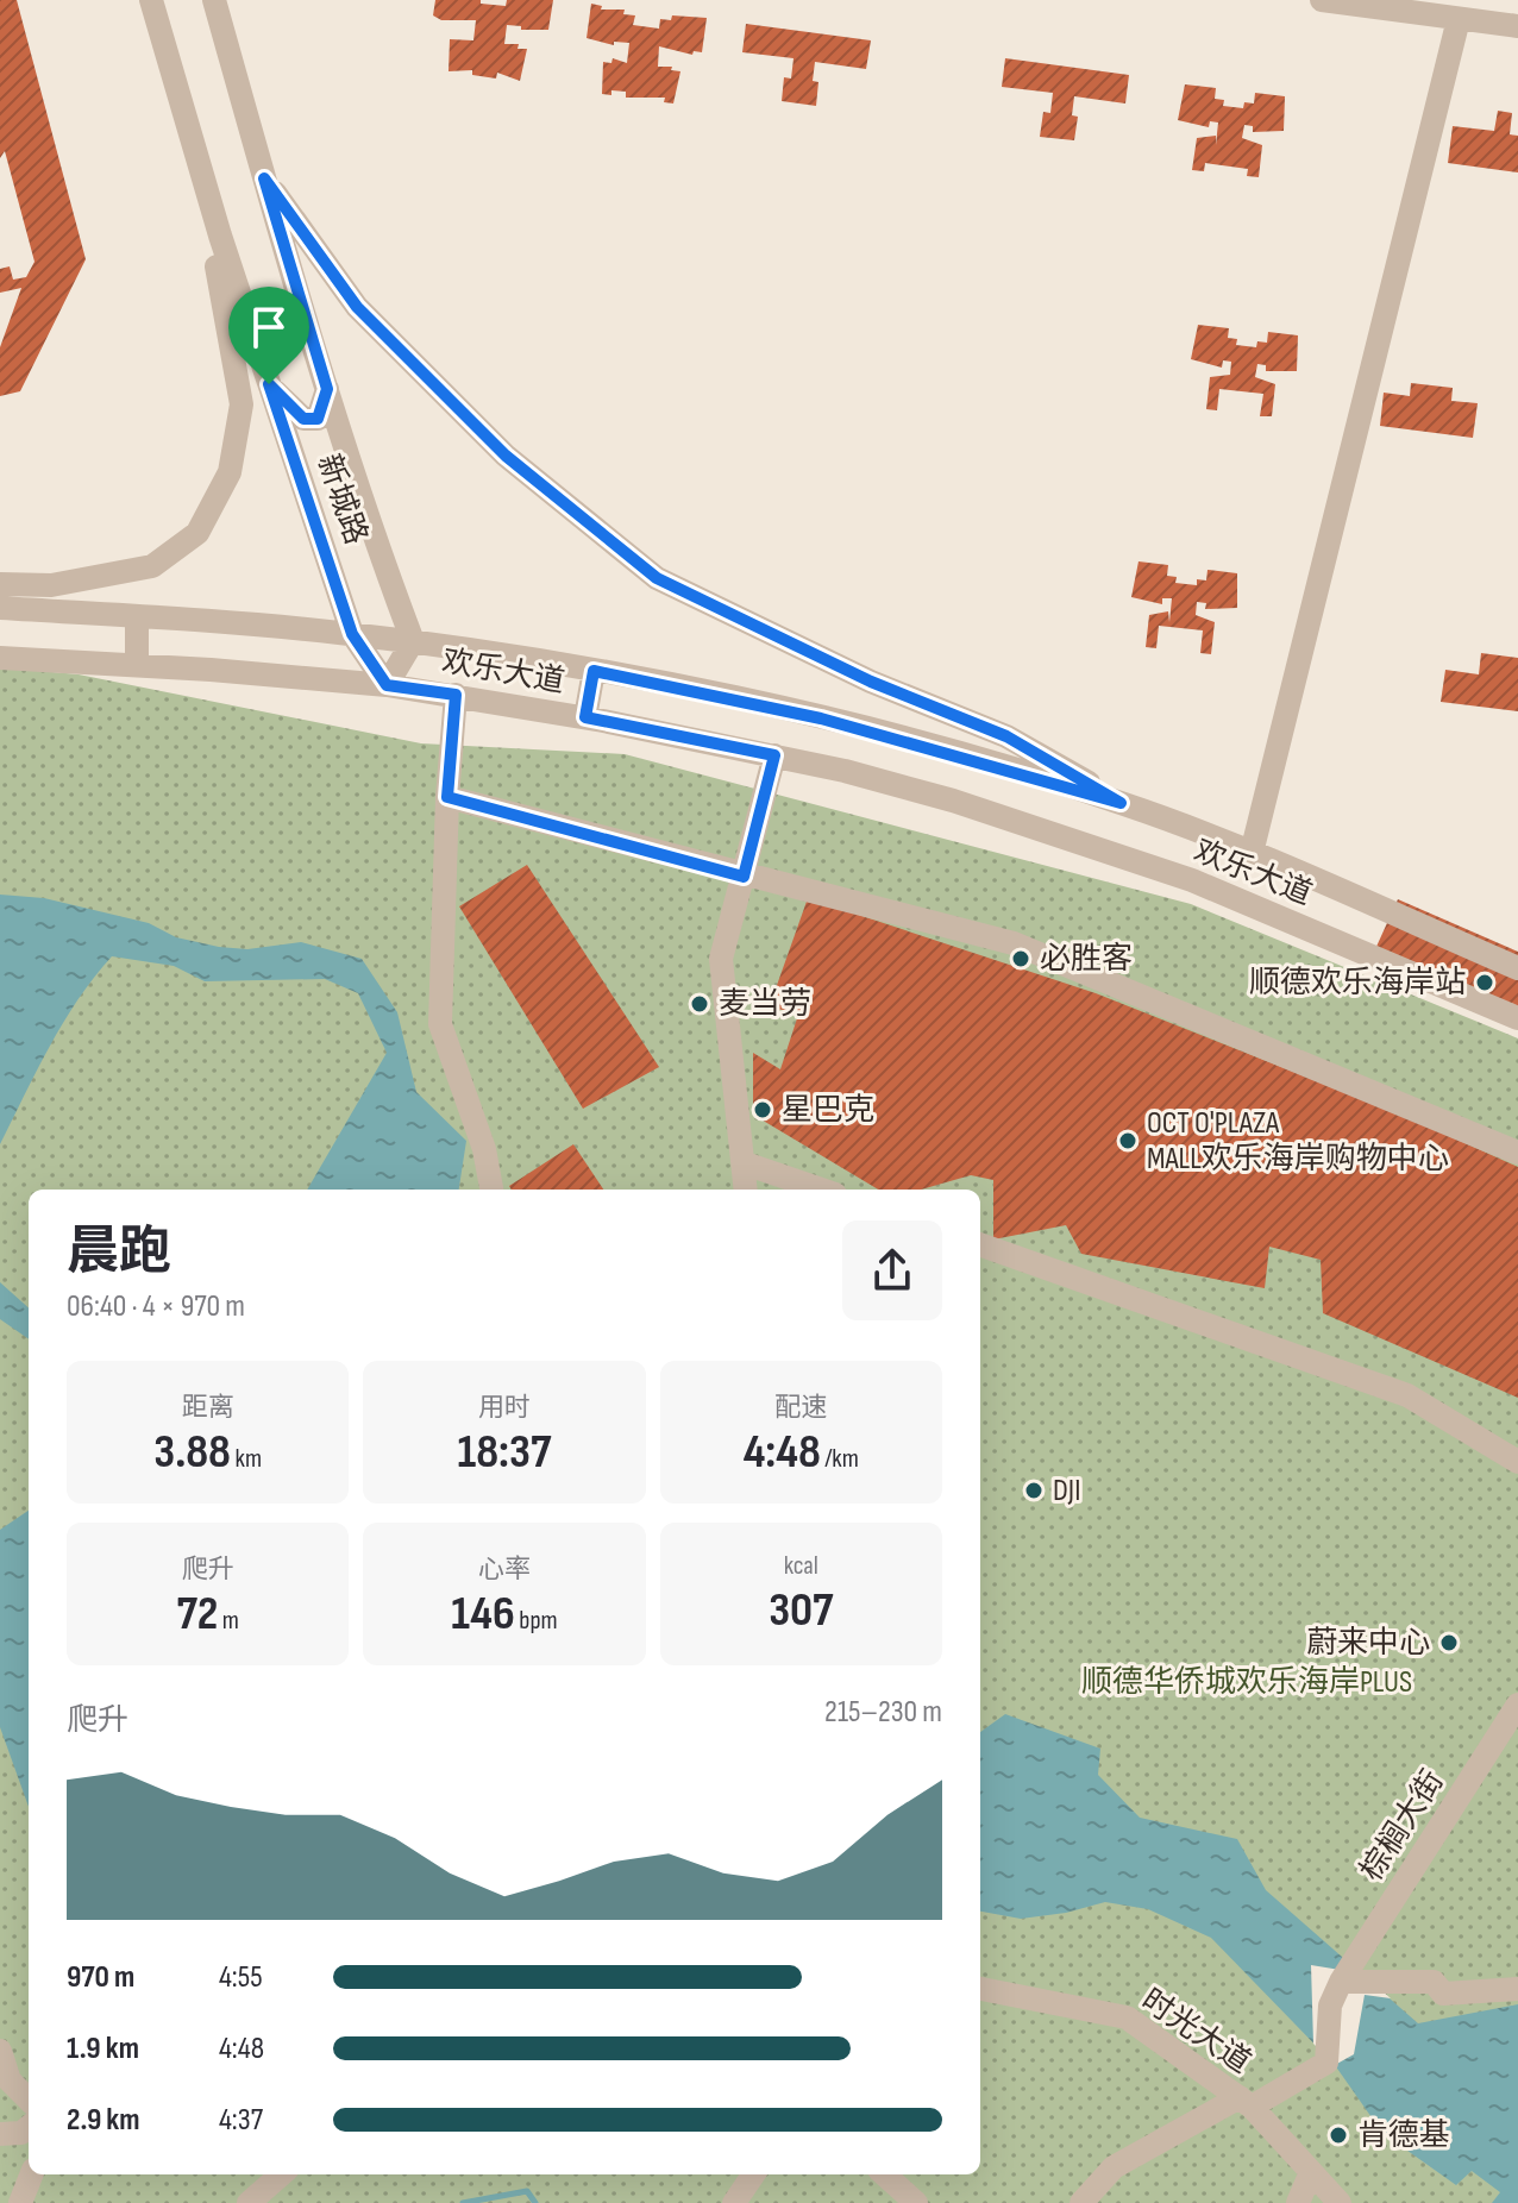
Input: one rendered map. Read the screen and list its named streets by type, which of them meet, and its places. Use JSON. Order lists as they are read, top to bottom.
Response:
{
  "streets": {
    "street": [
      "新城路",
      "欢乐大道",
      "棕榈大街",
      "时光大道"
    ]
  },
  "crossings": [
    ["新城路", "欢乐大道"],
    ["棕榈大街", "时光大道"]
  ],
  "parks": ["顺德华侨城欢乐海岸PLUS"],
  "places": [
    "必胜客",
    "顺德欢乐海岸站",
    "麦当劳",
    "星巴克",
    "OCT O'PLAZA MALL欢乐海岸购物中心",
    "DJI",
    "蔚来中心",
    "肯德基"
  ],
  "page": {
    "heading": ["晨跑", "06:40 · 4 × 970 m"],
    "stats": [
      ["距离", "3.88 km"],
      ["用时", "18:37"],
      ["配速", "4:48 /km"],
      ["爬升", "72 m"],
      ["心率", "146 bpm"],
      ["kcal", "307"]
    ],
    "chart": ["爬升", "215–230 m"],
    "list": [
      {
        "name": "970 m",
        "note": "4:55"
      },
      {
        "name": "1.9 km",
        "note": "4:48"
      },
      {
        "name": "2.9 km",
        "note": "4:37"
      }
    ]
  }
}
